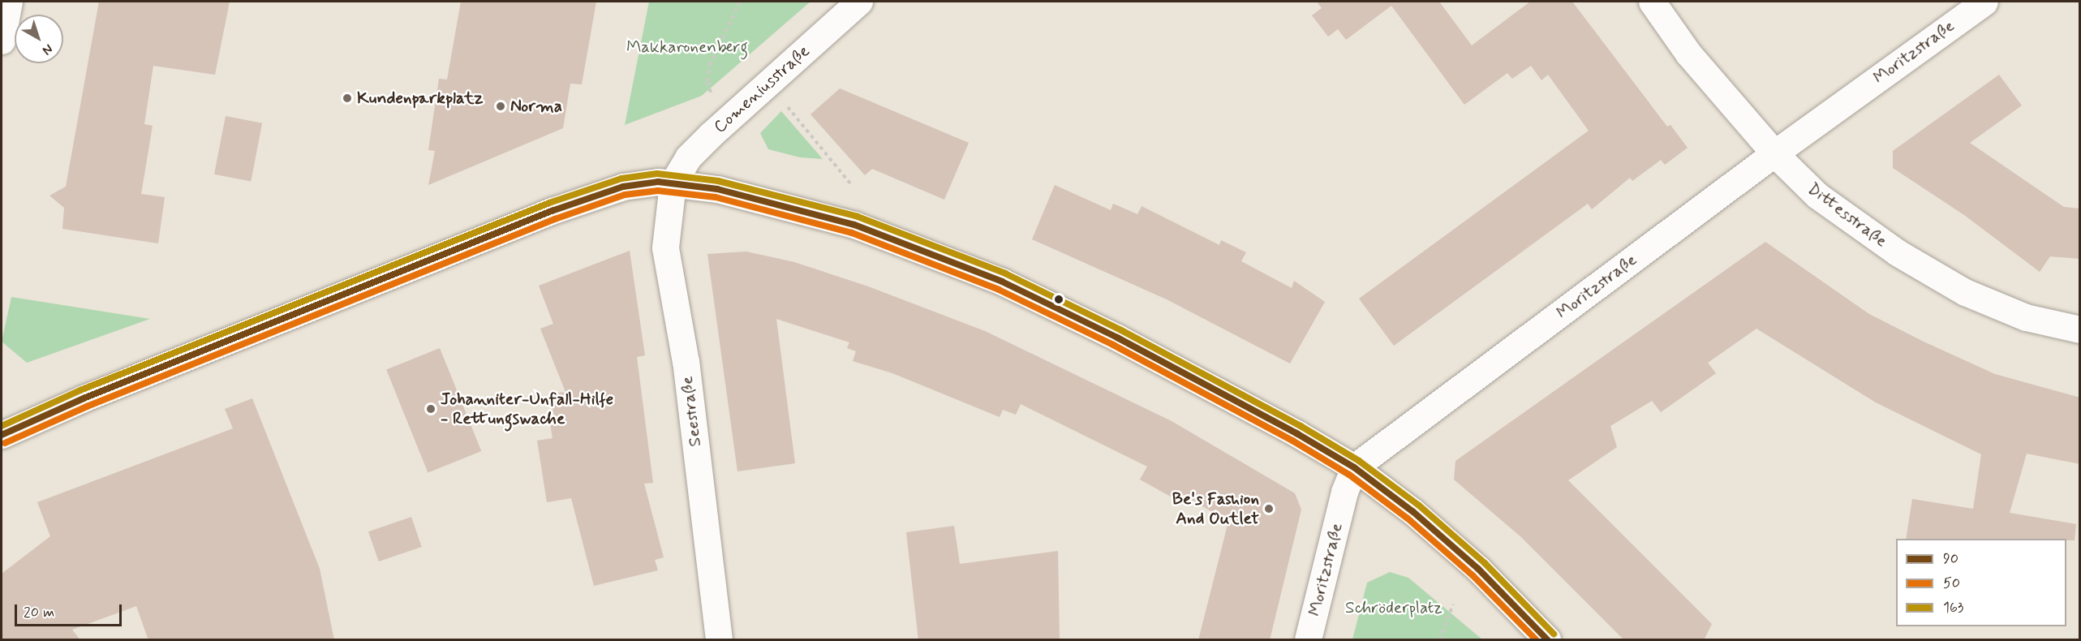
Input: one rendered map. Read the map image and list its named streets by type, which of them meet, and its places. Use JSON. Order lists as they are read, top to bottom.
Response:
{
  "streets": {
    "street": [
      "Moritzstraße",
      "Comeniusstraße",
      "Dittesstraße",
      "Seestraße"
    ]
  },
  "crossings": [
    ["Moritzstraße", "Dittesstraße"],
    ["Comeniusstraße", "Seestraße"]
  ],
  "parks": ["Makkaronenberg", "Schröderplatz"],
  "places": [
    "Kundenparkplatz",
    "Norma",
    "Johanniter-Unfall-Hilfe - Rettungswache",
    "Be's Fashion And Outlet"
  ],
  "lines": ["transit line 163", "transit line 90", "transit line 50"],
  "legend": ["90", "50", "163"],
  "scale_bar": "20 m",
  "north": "bottom right"
}
